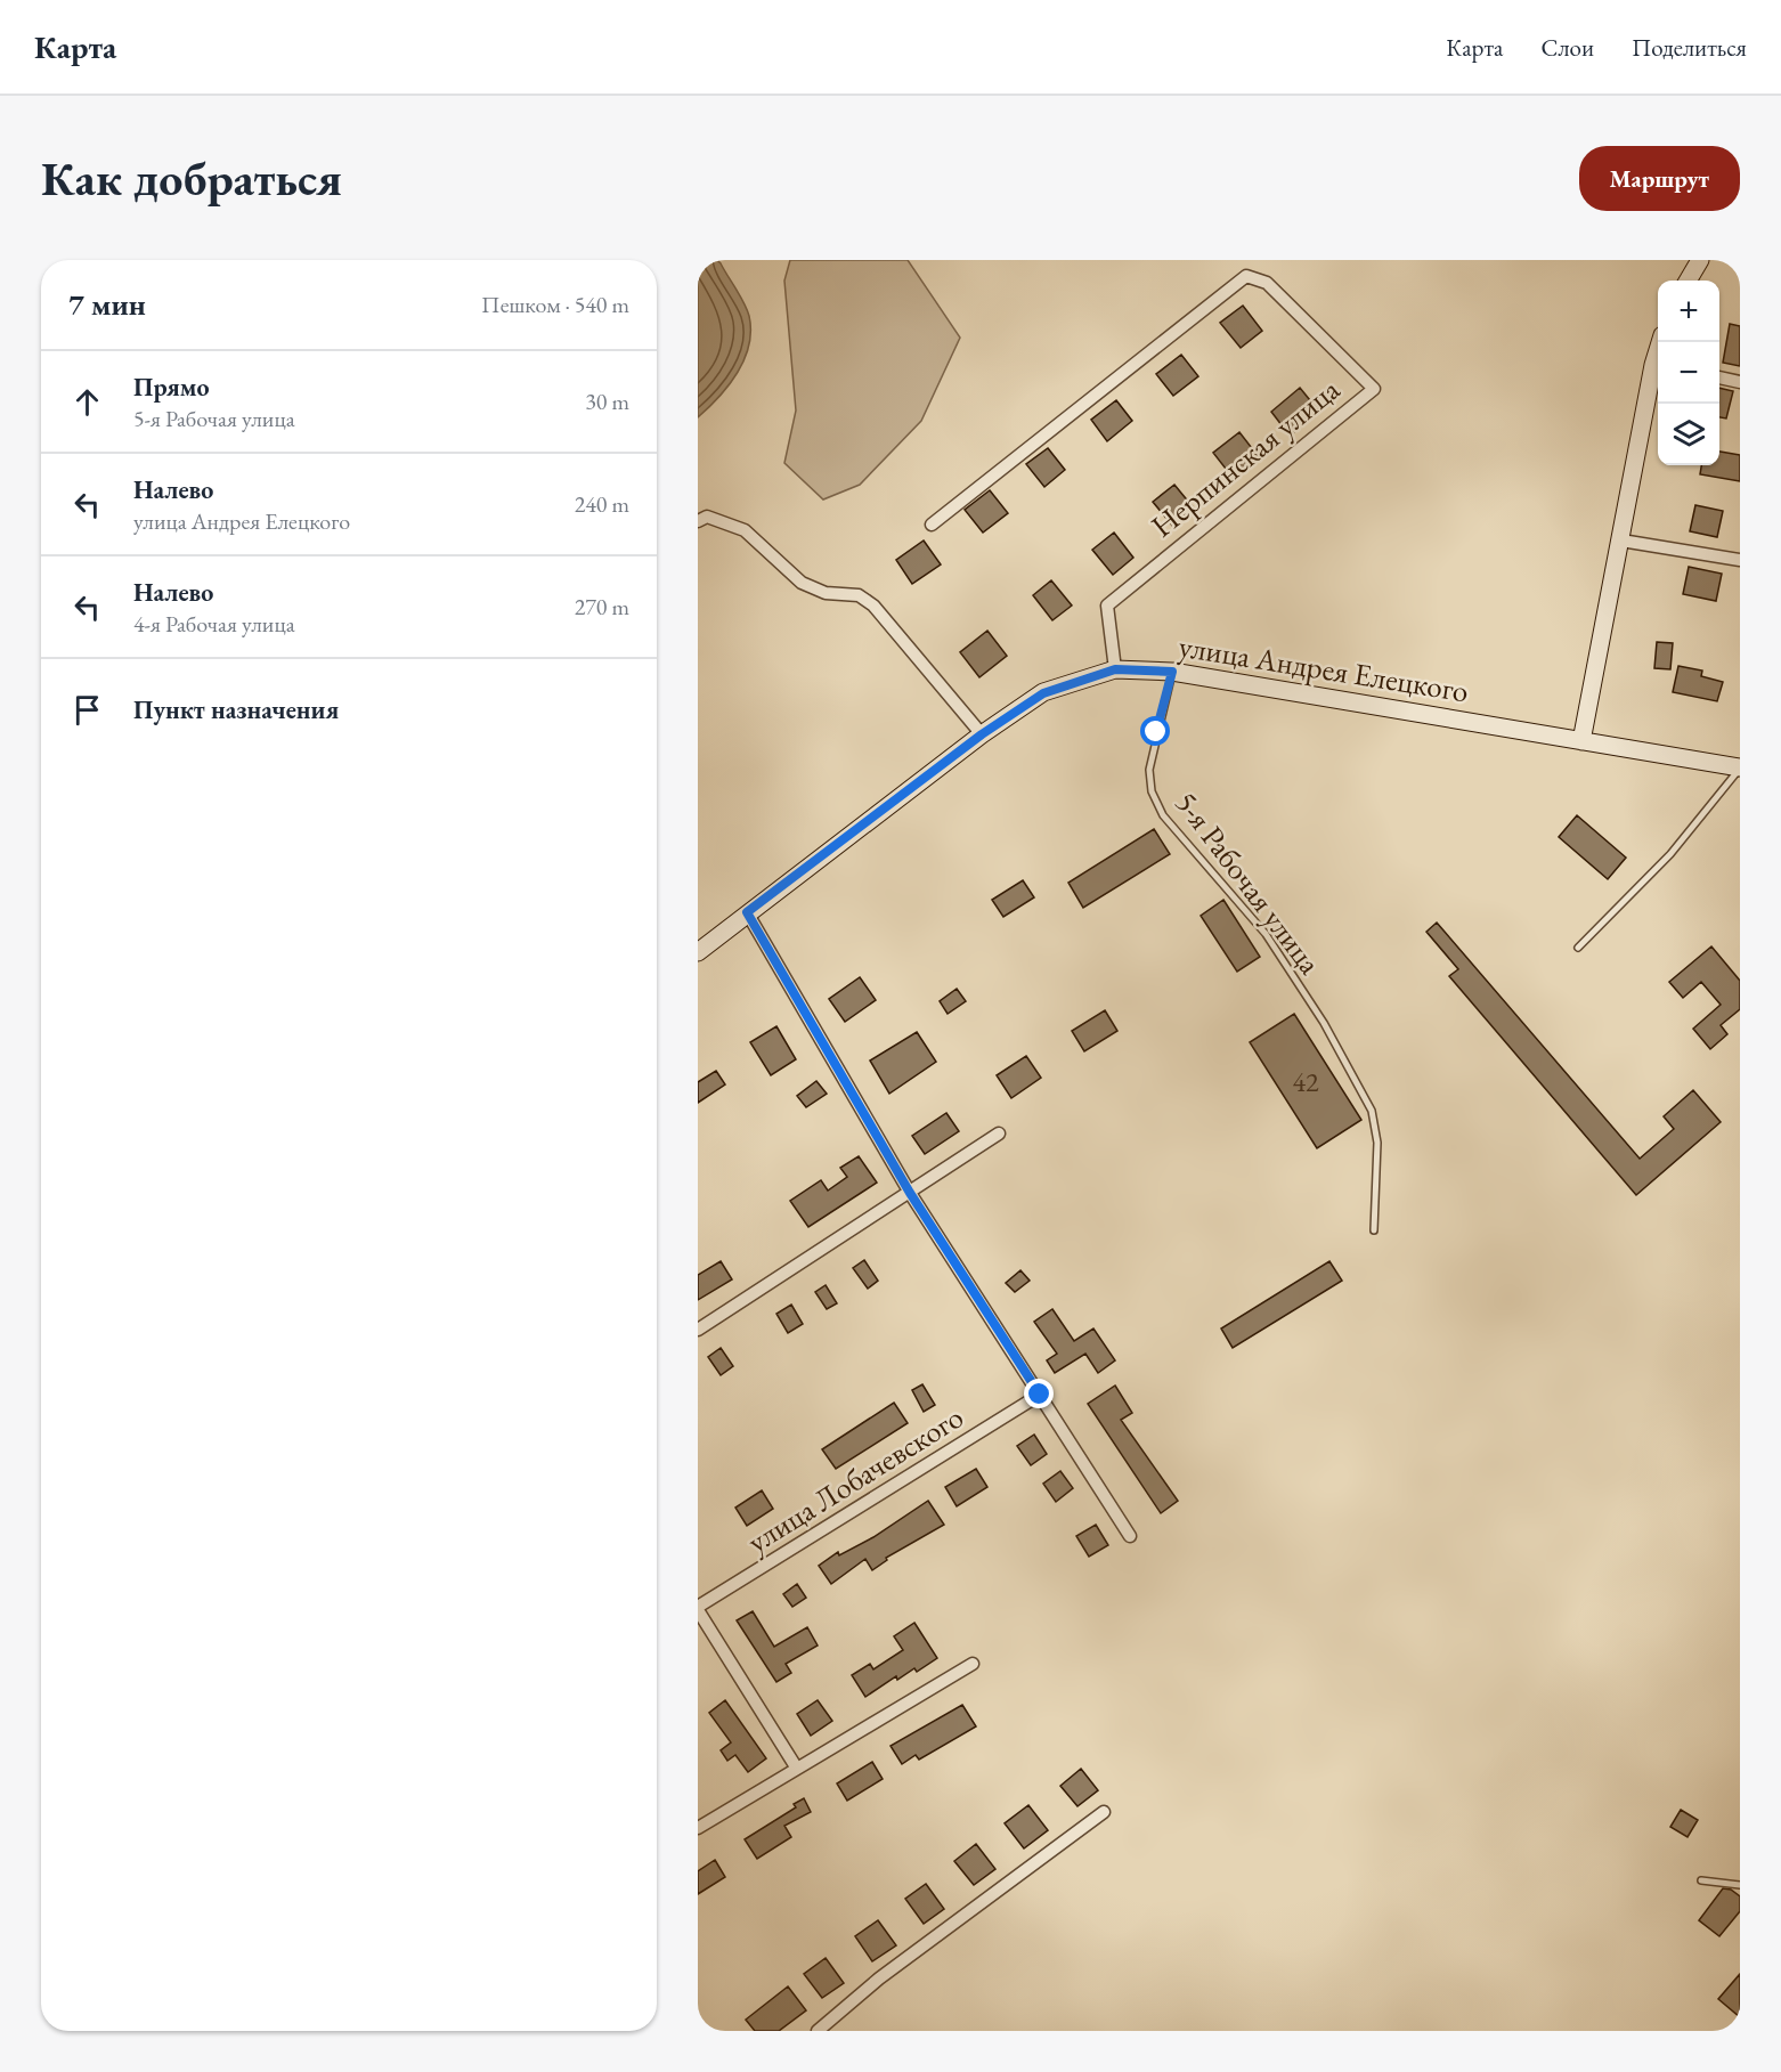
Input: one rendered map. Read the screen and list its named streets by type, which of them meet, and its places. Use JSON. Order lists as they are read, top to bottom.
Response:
{
  "streets": {
    "main road": ["улица Андрея Елецкого"],
    "street": ["Нерпинская улица", "улица Лобачевского"],
    "lane": ["5-я Рабочая улица"]
  },
  "crossings": [
    ["Нерпинская улица", "улица Андрея Елецкого"],
    ["улица Андрея Елецкого", "5-я Рабочая улица"]
  ],
  "house_numbers": ["42"],
  "page": {
    "header": "Карта",
    "nav": ["Карта", "Слои", "Поделиться"],
    "buttons": "Маршрут",
    "title": "Как добраться",
    "heading": ["7 мин", "Пешком · 540 m"],
    "map_buttons": ["+", "−"],
    "list": [
      ["Прямо", "5-я Рабочая улица", "30 m"],
      ["Налево", "улица Андрея Елецкого", "240 m"],
      ["Налево", "4-я Рабочая улица", "270 m"],
      "Пункт назначения"
    ]
  }
}
